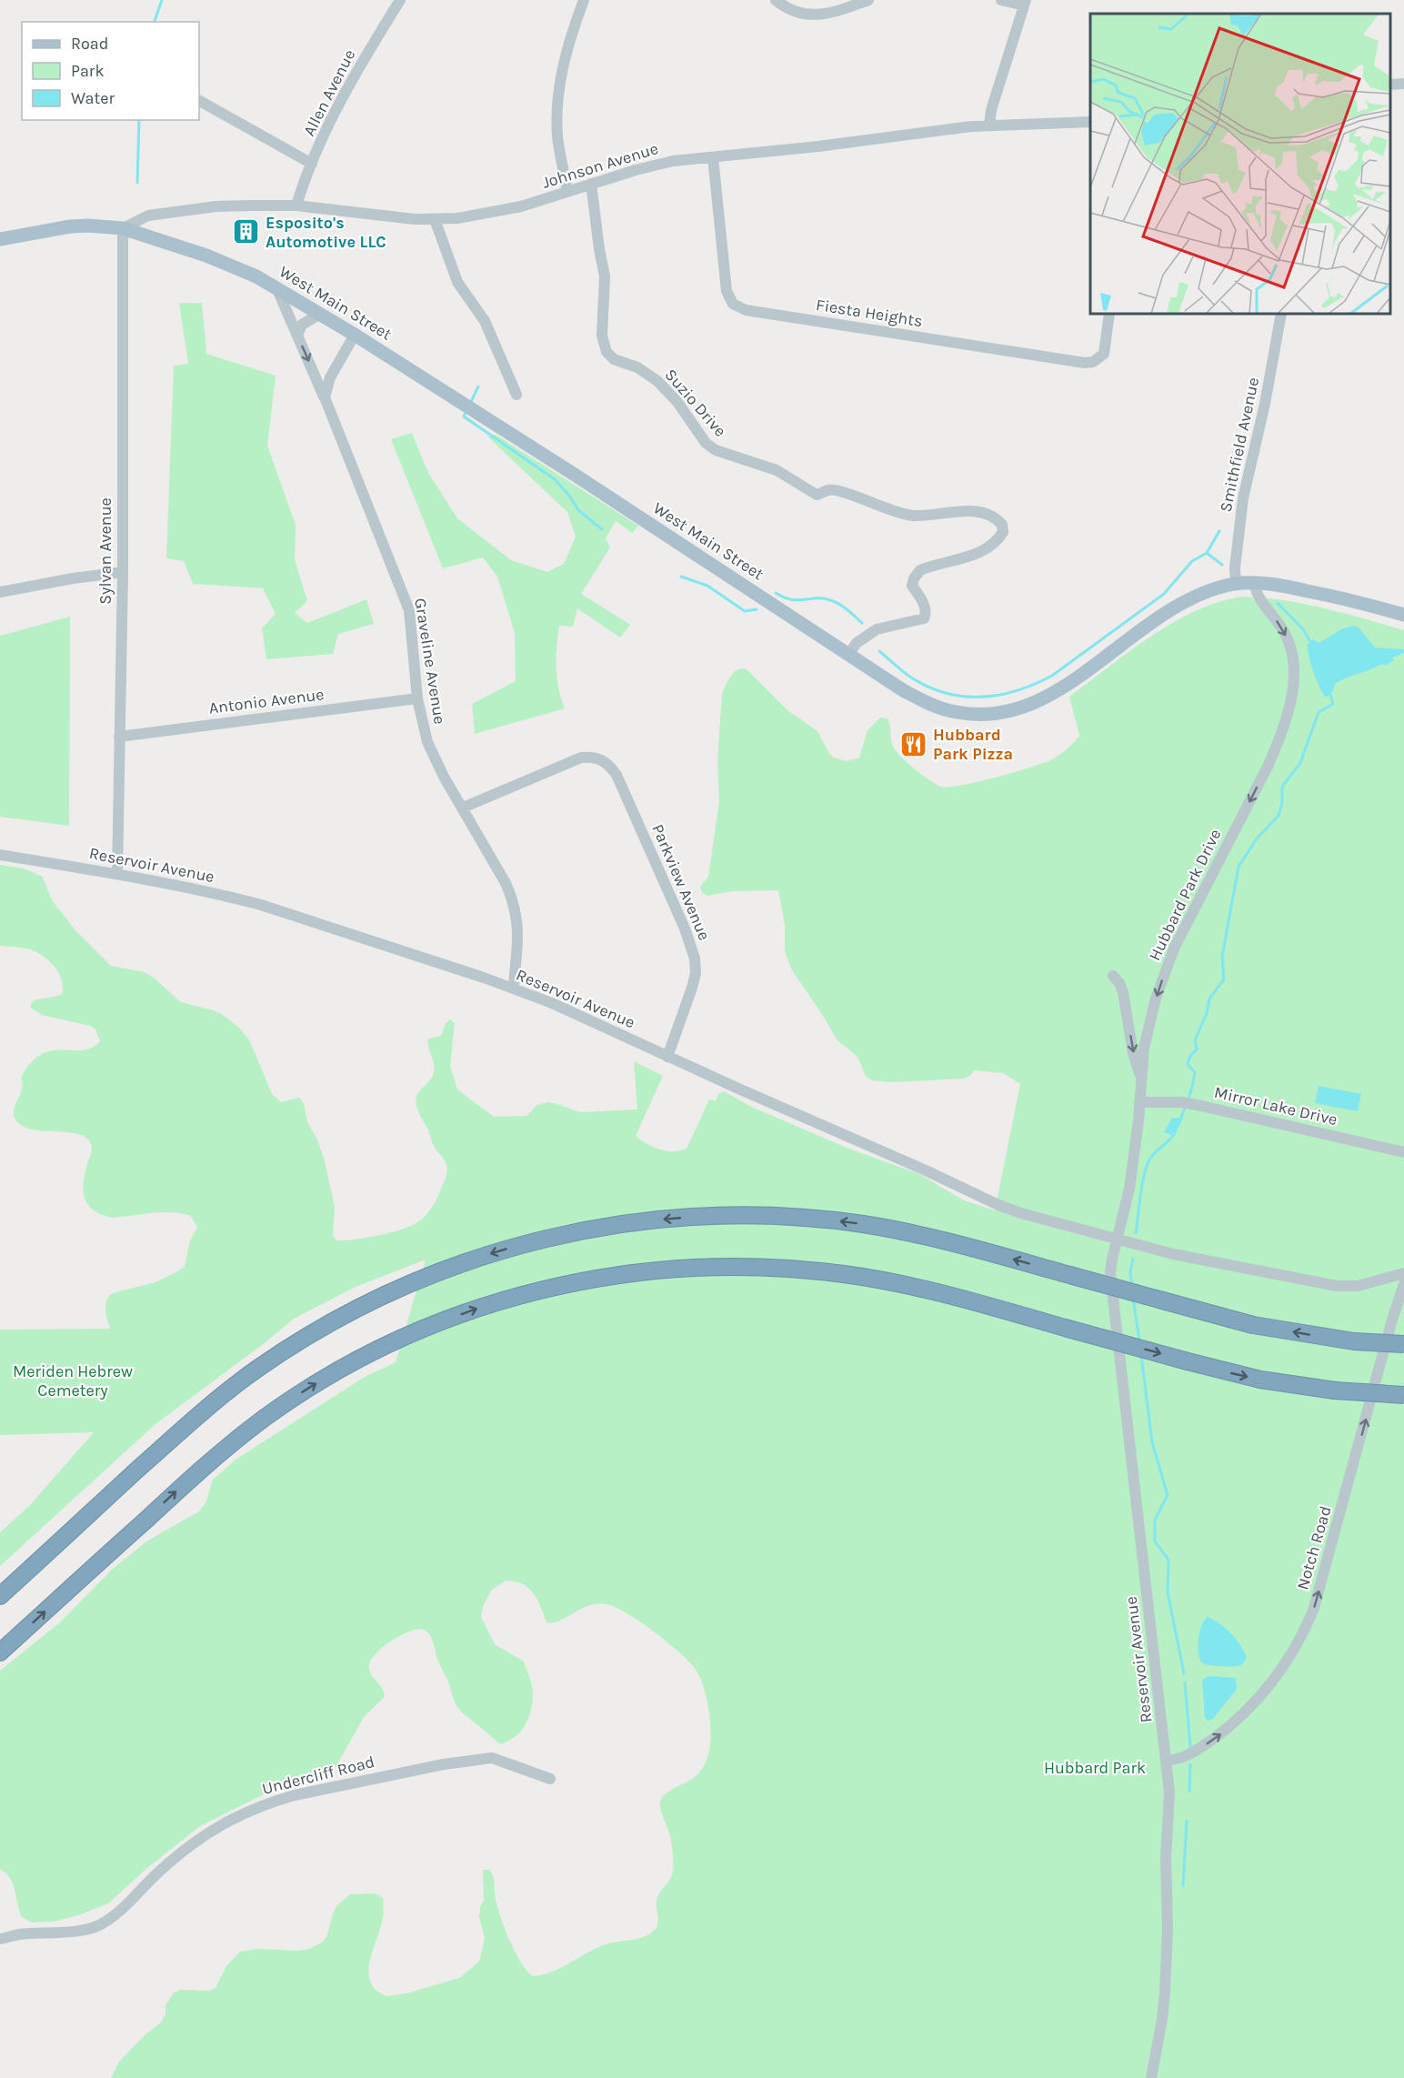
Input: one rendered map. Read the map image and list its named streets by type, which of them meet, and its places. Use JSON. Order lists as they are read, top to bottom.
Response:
{
  "streets": {
    "main road": ["West Main Street"],
    "street": [
      "Allen Avenue",
      "Johnson Avenue",
      "Fiesta Heights",
      "Suzio Drive",
      "Smithfield Avenue",
      "Sylvan Avenue",
      "Graveline Avenue",
      "Antonio Avenue",
      "Reservoir Avenue",
      "Parkview Avenue",
      "Hubbard Park Drive",
      "Mirror Lake Drive",
      "Notch Road",
      "Undercliff Road"
    ]
  },
  "crossings": [
    ["Allen Avenue", "Johnson Avenue"],
    ["Johnson Avenue", "West Main Street"],
    ["Johnson Avenue", "Fiesta Heights"],
    ["Johnson Avenue", "Suzio Drive"],
    ["Johnson Avenue", "Sylvan Avenue"],
    ["West Main Street", "Suzio Drive"],
    ["West Main Street", "Smithfield Avenue"],
    ["West Main Street", "Sylvan Avenue"],
    ["West Main Street", "Graveline Avenue"],
    ["West Main Street", "Hubbard Park Drive"],
    ["Sylvan Avenue", "Antonio Avenue"],
    ["Sylvan Avenue", "Reservoir Avenue"],
    ["Graveline Avenue", "Antonio Avenue"],
    ["Graveline Avenue", "Reservoir Avenue"],
    ["Graveline Avenue", "Parkview Avenue"],
    ["Reservoir Avenue", "Parkview Avenue"],
    ["Reservoir Avenue", "Hubbard Park Drive"],
    ["Reservoir Avenue", "Notch Road"],
    ["Hubbard Park Drive", "Mirror Lake Drive"]
  ],
  "one_way": ["Hubbard Park Drive", "Notch Road"],
  "parks": ["Meriden Hebrew Cemetery", "Hubbard Park"],
  "places": {
    "building": ["Esposito's Automotive LLC"],
    "restaurant": ["Hubbard Park Pizza"]
  },
  "legend": ["Road", "Park", "Water"]
}
